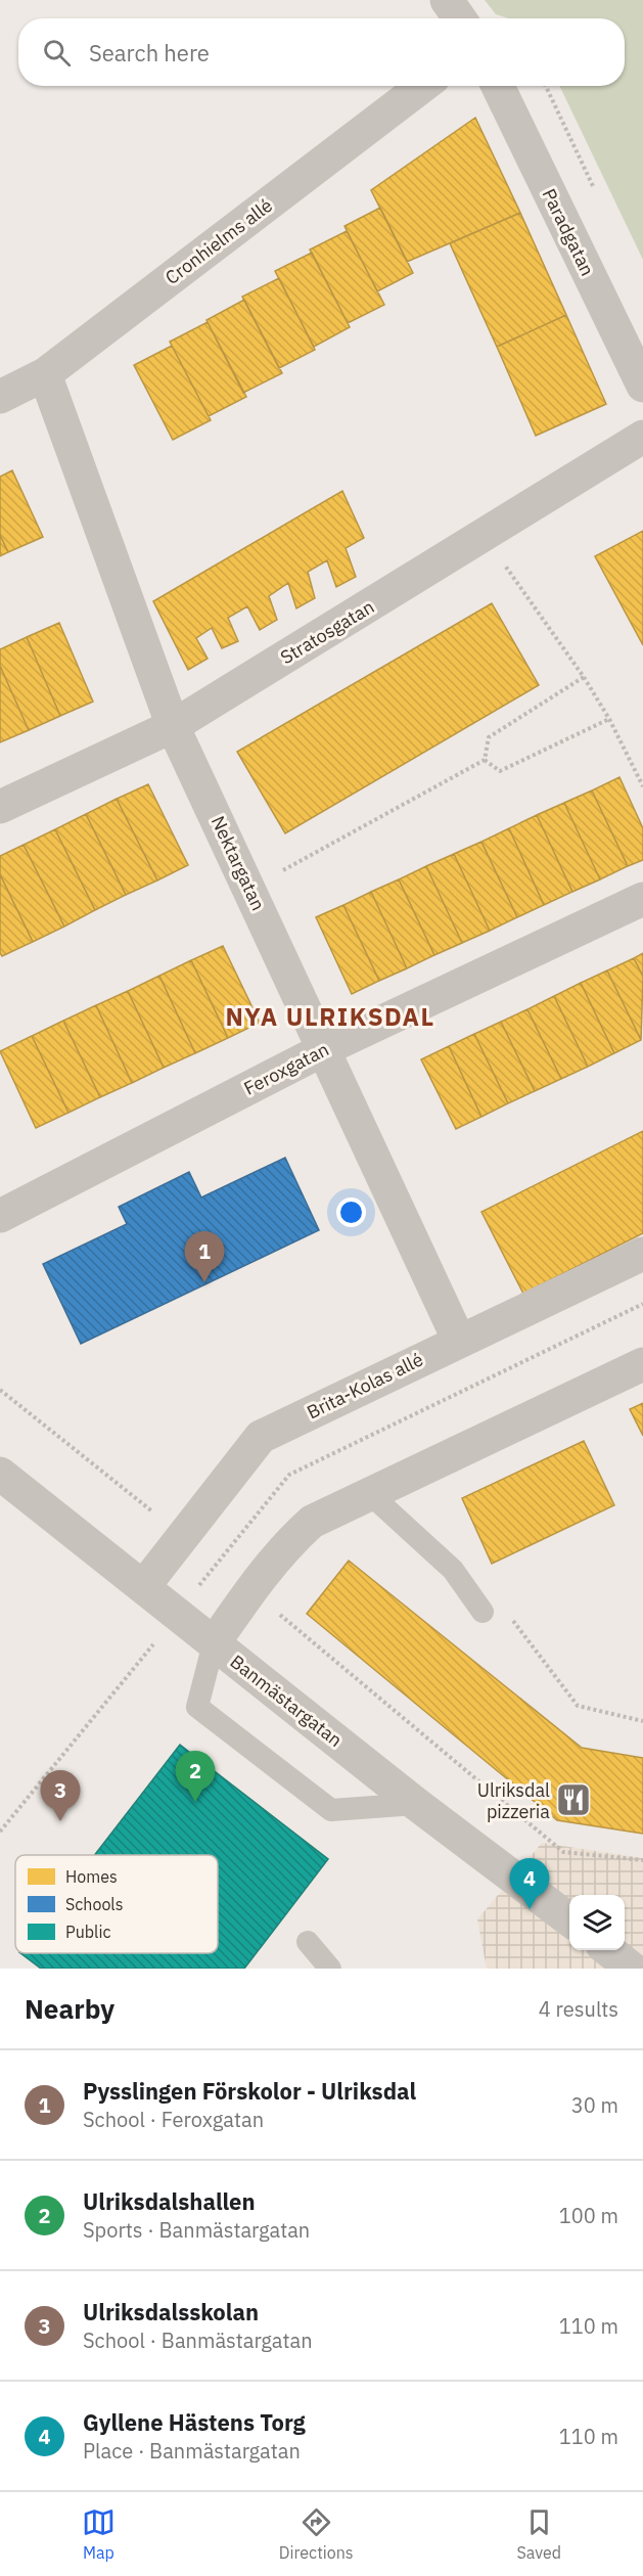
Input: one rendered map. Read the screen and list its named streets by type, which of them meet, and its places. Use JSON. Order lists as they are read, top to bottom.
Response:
{
  "streets": {
    "street": [
      "Paradgatan",
      "Cronhielms allé",
      "Stratosgatan",
      "Nektargatan",
      "Feroxgatan",
      "Brita-Kolas allé",
      "Banmästargatan"
    ]
  },
  "crossings": [
    ["Cronhielms allé", "Nektargatan"],
    ["Stratosgatan", "Nektargatan"],
    ["Nektargatan", "Feroxgatan"],
    ["Nektargatan", "Brita-Kolas allé"],
    ["Brita-Kolas allé", "Banmästargatan"]
  ],
  "districts": ["NYA ULRIKSDAL"],
  "places": {
    "restaurant": ["Ulriksdal pizzeria"]
  },
  "legend": ["Homes", "Schools", "Public"],
  "page": {
    "search": "Search here",
    "pins": [
      "1",
      "2",
      "3",
      "4"
    ],
    "heading": ["Nearby", "4 results"],
    "list": [
      {
        "mark": "1",
        "name": "Pysslingen Förskolor - Ulriksdal",
        "note": "School · Feroxgatan",
        "value": "30 m"
      },
      {
        "mark": "2",
        "name": "Ulriksdalshallen",
        "note": "Sports · Banmästargatan",
        "value": "100 m"
      },
      {
        "mark": "3",
        "name": "Ulriksdalsskolan",
        "note": "School · Banmästargatan",
        "value": "110 m"
      },
      {
        "mark": "4",
        "name": "Gyllene Hästens Torg",
        "note": "Place · Banmästargatan",
        "value": "110 m"
      }
    ],
    "nav": ["Map", "Directions", "Saved"]
  }
}
